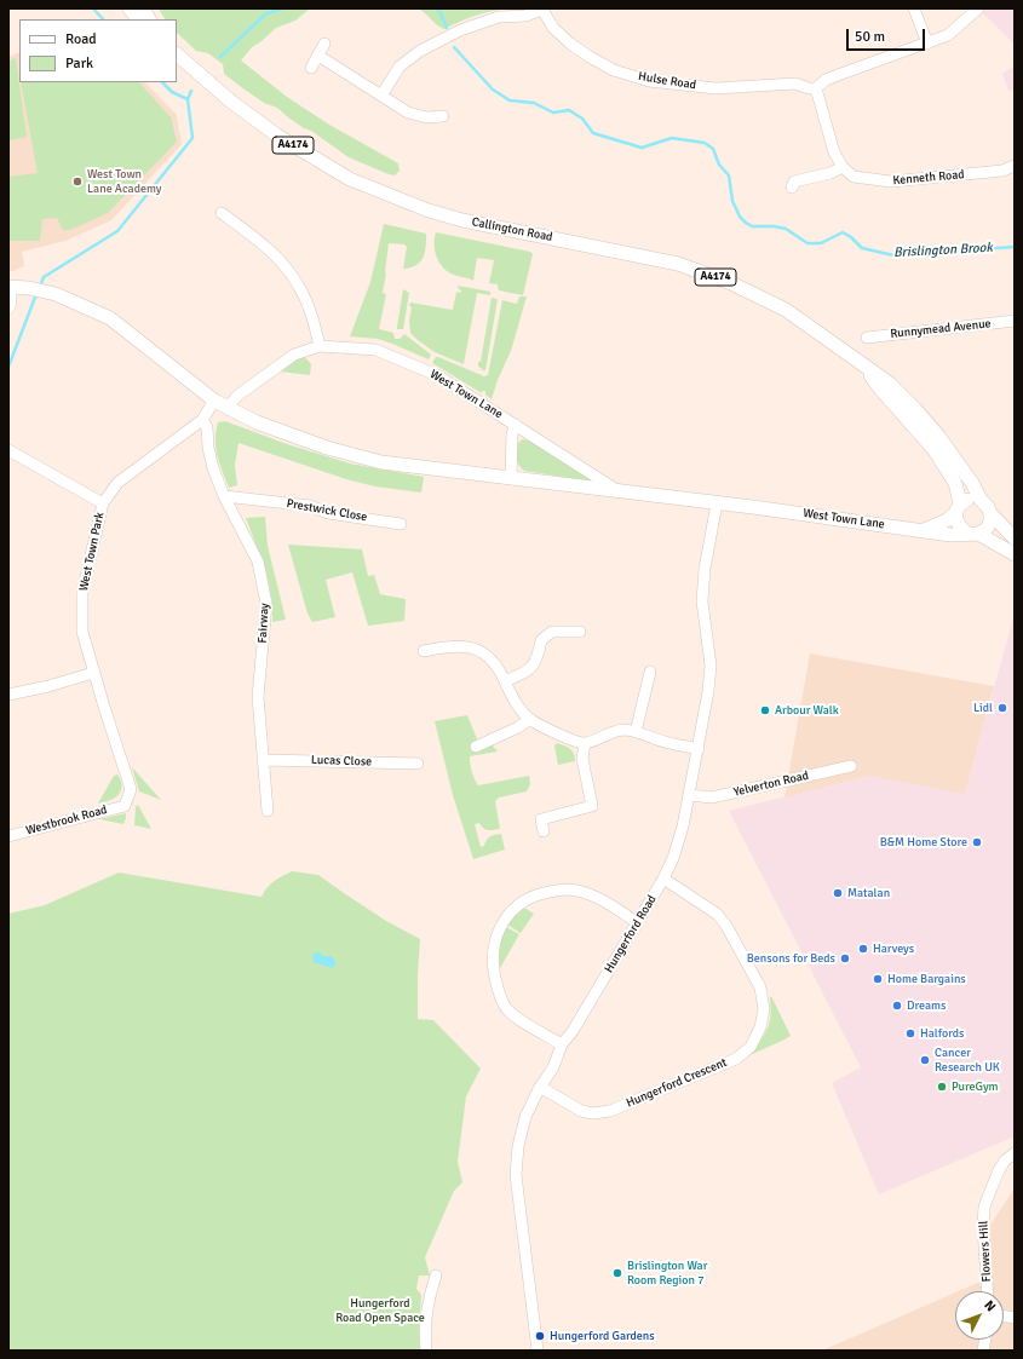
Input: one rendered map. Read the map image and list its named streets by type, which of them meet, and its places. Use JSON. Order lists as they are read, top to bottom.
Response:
{
  "streets": {
    "main road": ["A4174", "Callington Road", "West Town Lane"],
    "street": [
      "Hulse Road",
      "Kenneth Road",
      "Runnymead Avenue",
      "Prestwick Close",
      "West Town Park",
      "Fairway",
      "Lucas Close",
      "Yelverton Road",
      "Westbrook Road",
      "Hungerford Road",
      "Hungerford Crescent",
      "Flowers Hill"
    ]
  },
  "crossings": [
    ["A4174", "Callington Road"],
    ["A4174", "West Town Lane"],
    ["West Town Lane", "West Town Park"],
    ["West Town Lane", "Hungerford Road"],
    ["Prestwick Close", "Fairway"],
    ["West Town Park", "Fairway"],
    ["West Town Park", "Westbrook Road"],
    ["Fairway", "Lucas Close"],
    ["Yelverton Road", "Hungerford Road"],
    ["Hungerford Road", "Hungerford Crescent"]
  ],
  "water": ["Brislington Brook"],
  "parks": ["Hungerford Road Open Space"],
  "places": [
    "West Town Lane Academy",
    "Lidl",
    "Arbour Walk",
    "B&M Home Store",
    "Matalan",
    "Harveys",
    "Bensons for Beds",
    "Home Bargains",
    "Dreams",
    "Halfords",
    "Cancer Research UK",
    "PureGym",
    "Brislington War Room Region 7",
    "Hungerford Gardens"
  ],
  "legend": ["Road", "Park"],
  "scale_bar": "50 m",
  "north": "top right"
}
